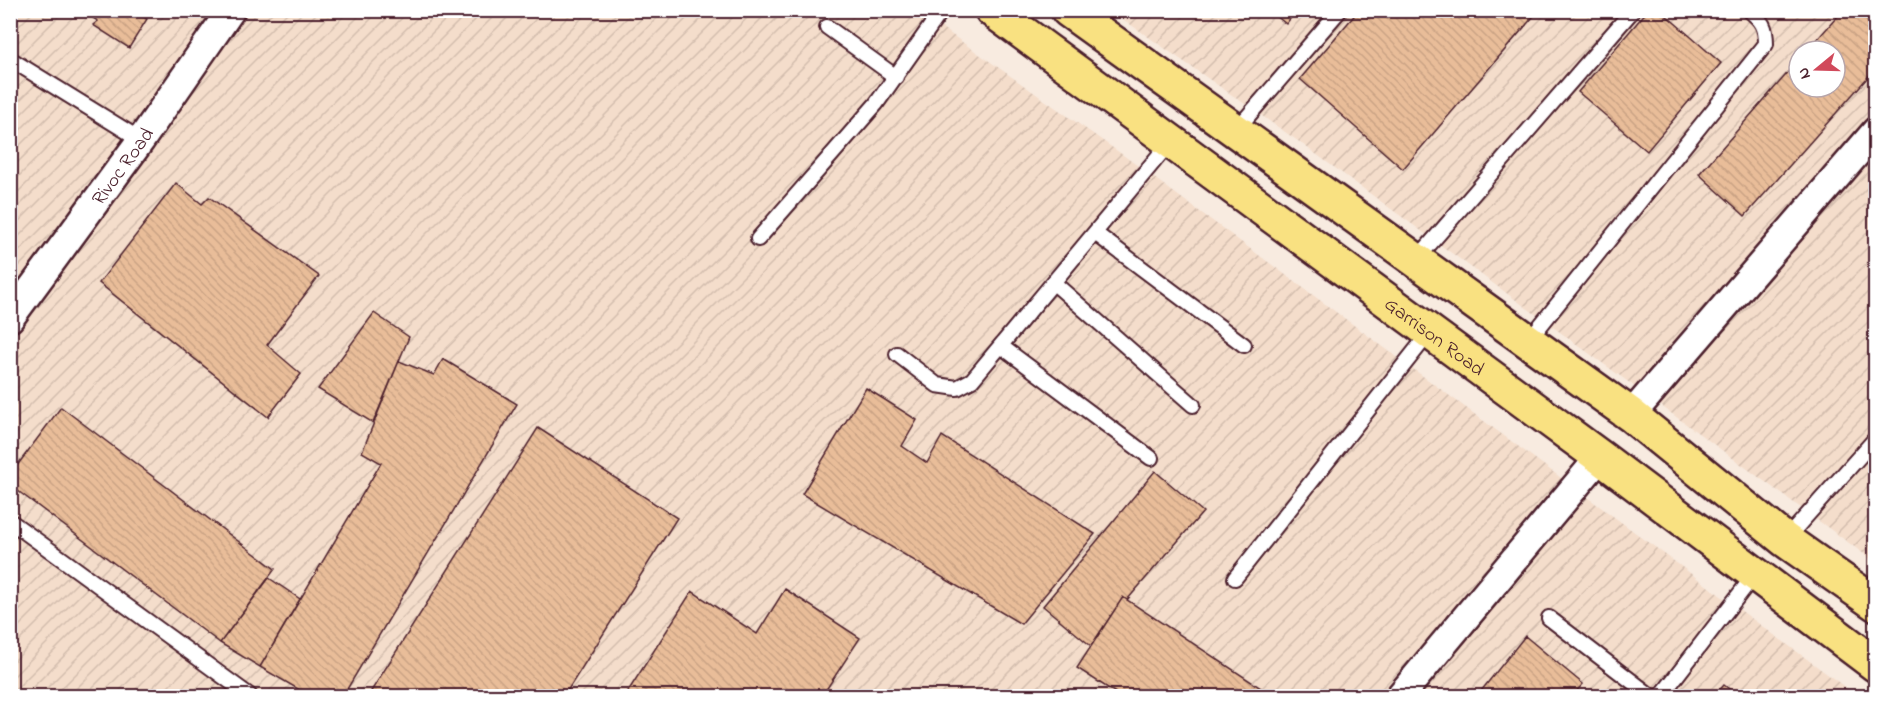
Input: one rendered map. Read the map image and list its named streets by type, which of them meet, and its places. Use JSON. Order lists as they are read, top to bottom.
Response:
{
  "streets": {
    "main road": ["Garrison Road"],
    "street": ["Rivoc Road"]
  },
  "north": "left"
}
